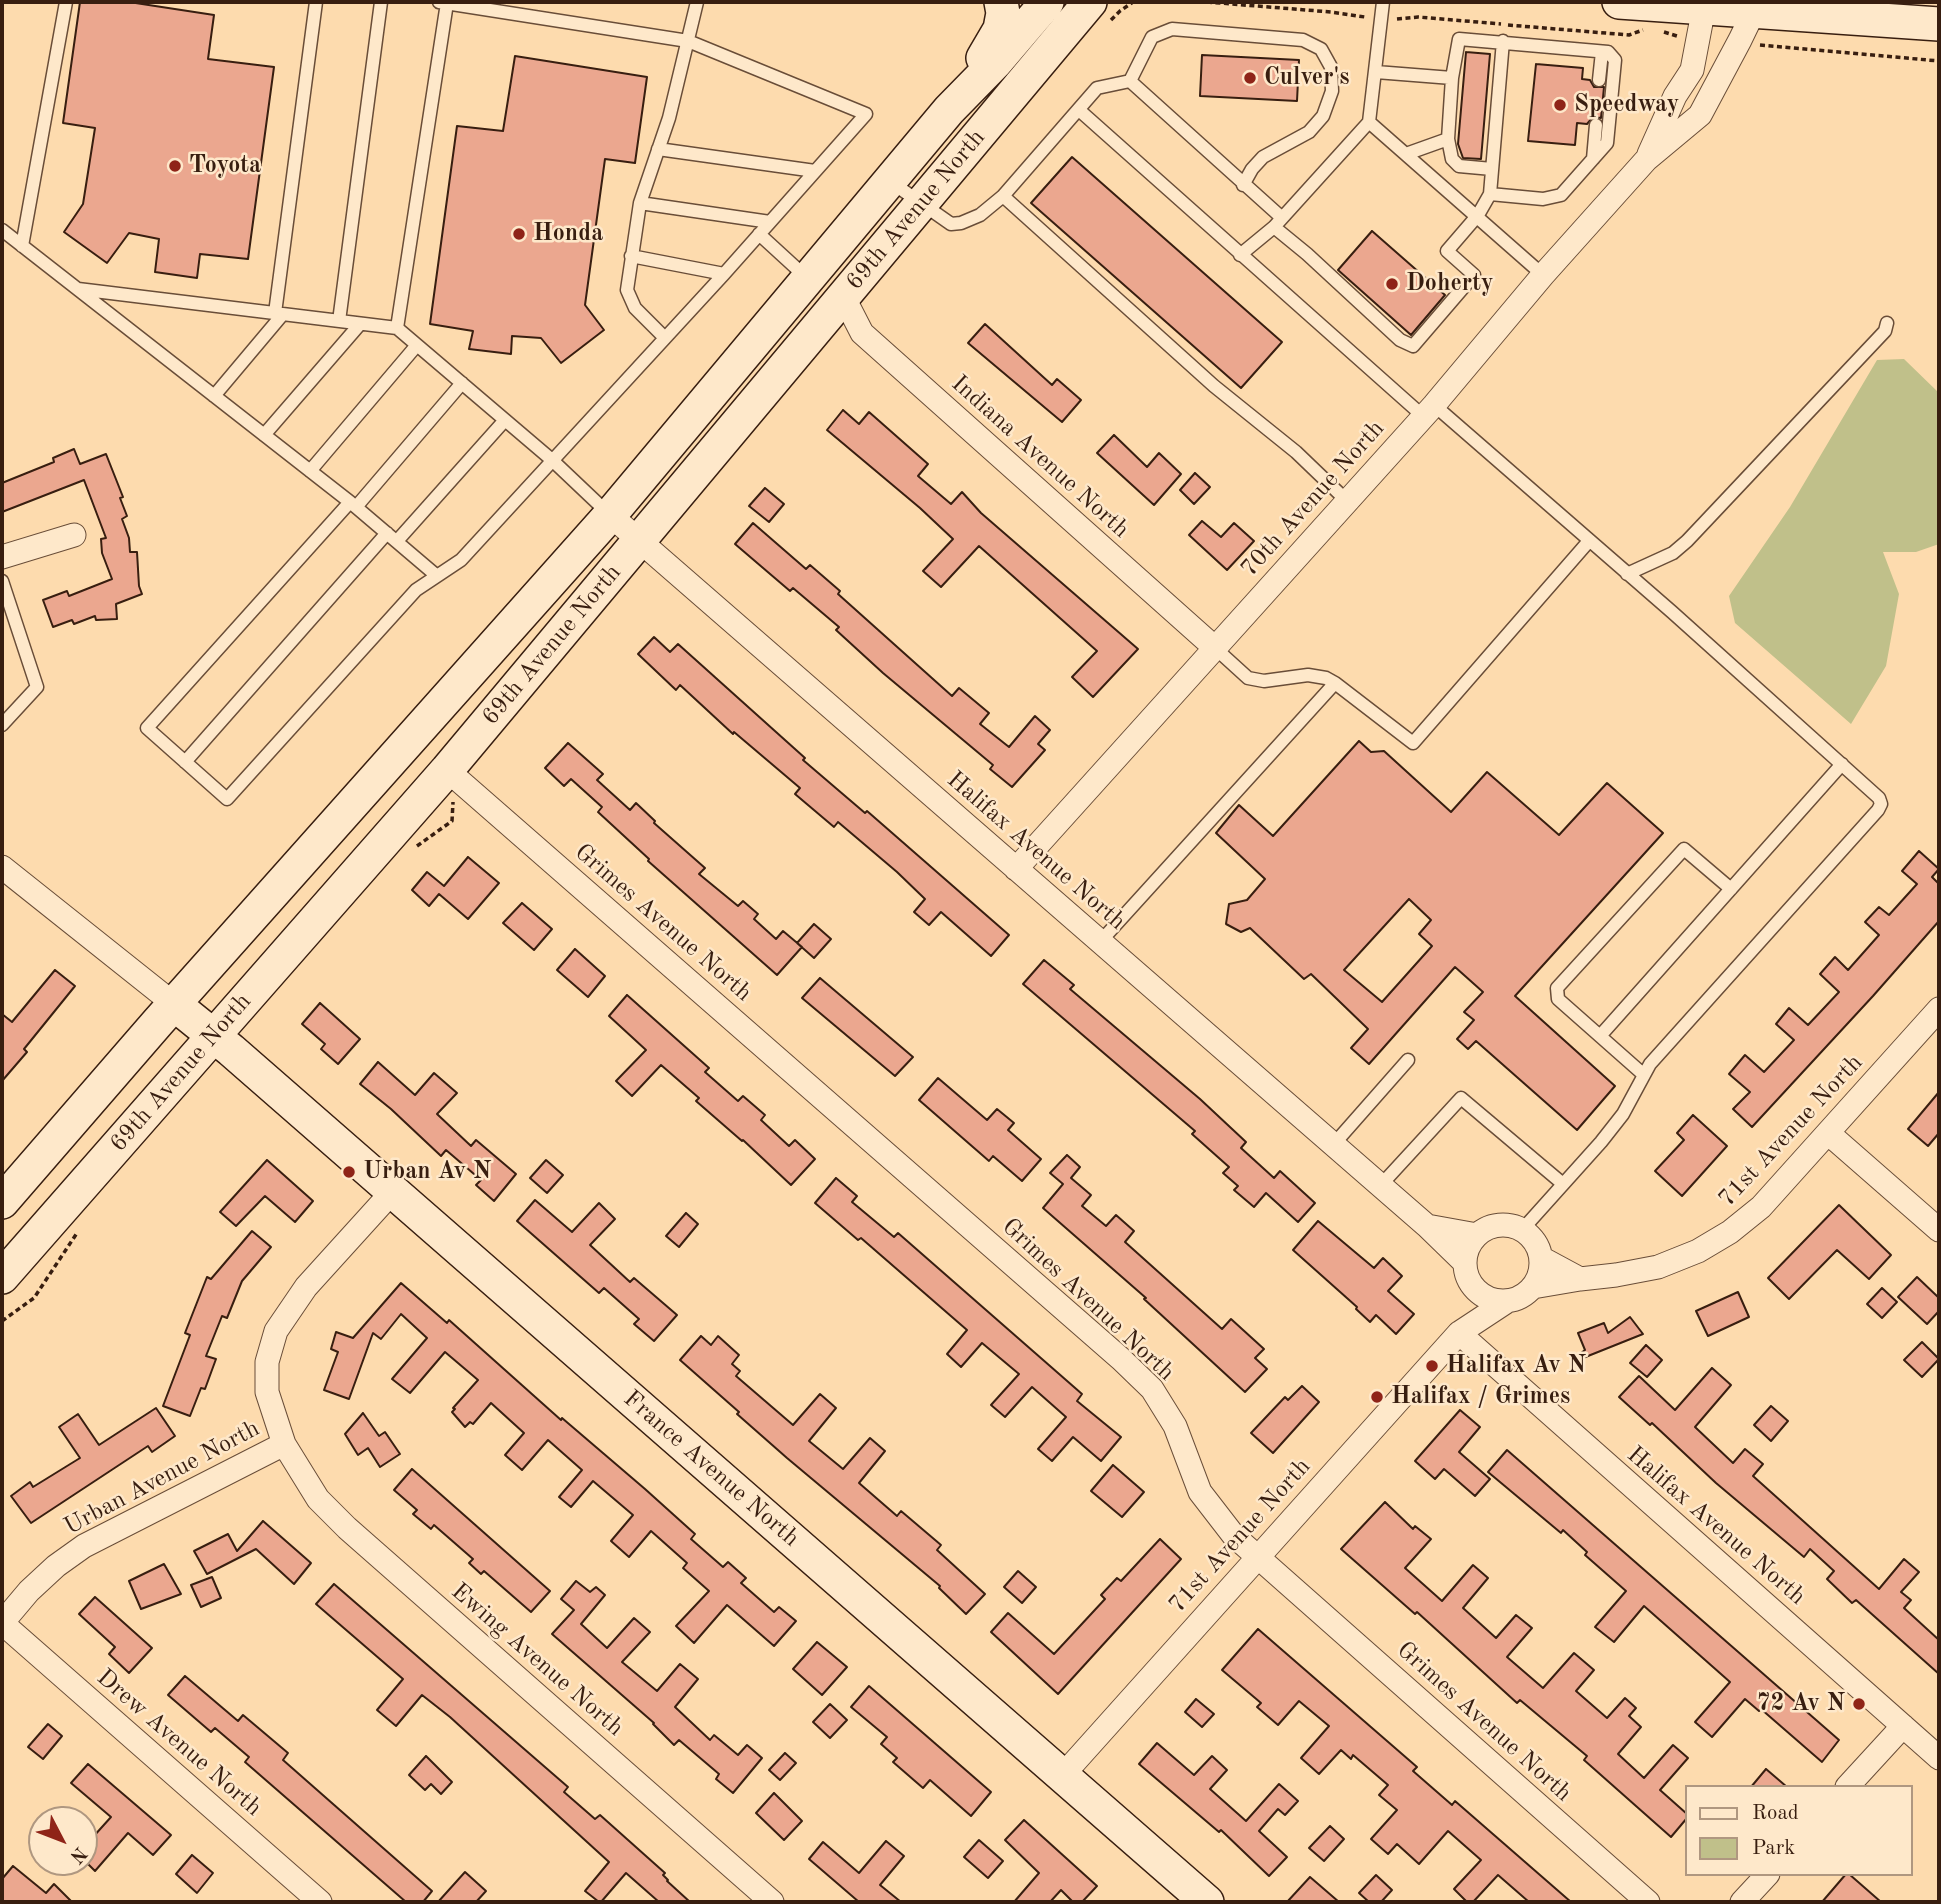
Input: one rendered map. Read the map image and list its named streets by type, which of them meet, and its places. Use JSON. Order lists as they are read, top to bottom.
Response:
{
  "streets": {
    "street": [
      "69th Avenue North",
      "Indiana Avenue North",
      "70th Avenue North",
      "Halifax Avenue North",
      "Grimes Avenue North",
      "71st Avenue North",
      "France Avenue North",
      "Urban Avenue North",
      "Ewing Avenue North",
      "Drew Avenue North"
    ]
  },
  "crossings": [
    ["69th Avenue North", "Indiana Avenue North"],
    ["69th Avenue North", "Halifax Avenue North"],
    ["69th Avenue North", "Grimes Avenue North"],
    ["69th Avenue North", "France Avenue North"],
    ["Indiana Avenue North", "70th Avenue North"],
    ["70th Avenue North", "Halifax Avenue North"],
    ["Halifax Avenue North", "71st Avenue North"],
    ["Grimes Avenue North", "71st Avenue North"],
    ["71st Avenue North", "France Avenue North"],
    ["France Avenue North", "Urban Avenue North"],
    ["Urban Avenue North", "Ewing Avenue North"],
    ["Urban Avenue North", "Drew Avenue North"]
  ],
  "places": [
    "Culver's",
    "Speedway",
    "Toyota",
    "Honda",
    "Doherty",
    "Urban Av N",
    "Halifax Av N",
    "Halifax / Grimes",
    "72 Av N"
  ],
  "legend": ["Road", "Park"],
  "north": "bottom right"
}
